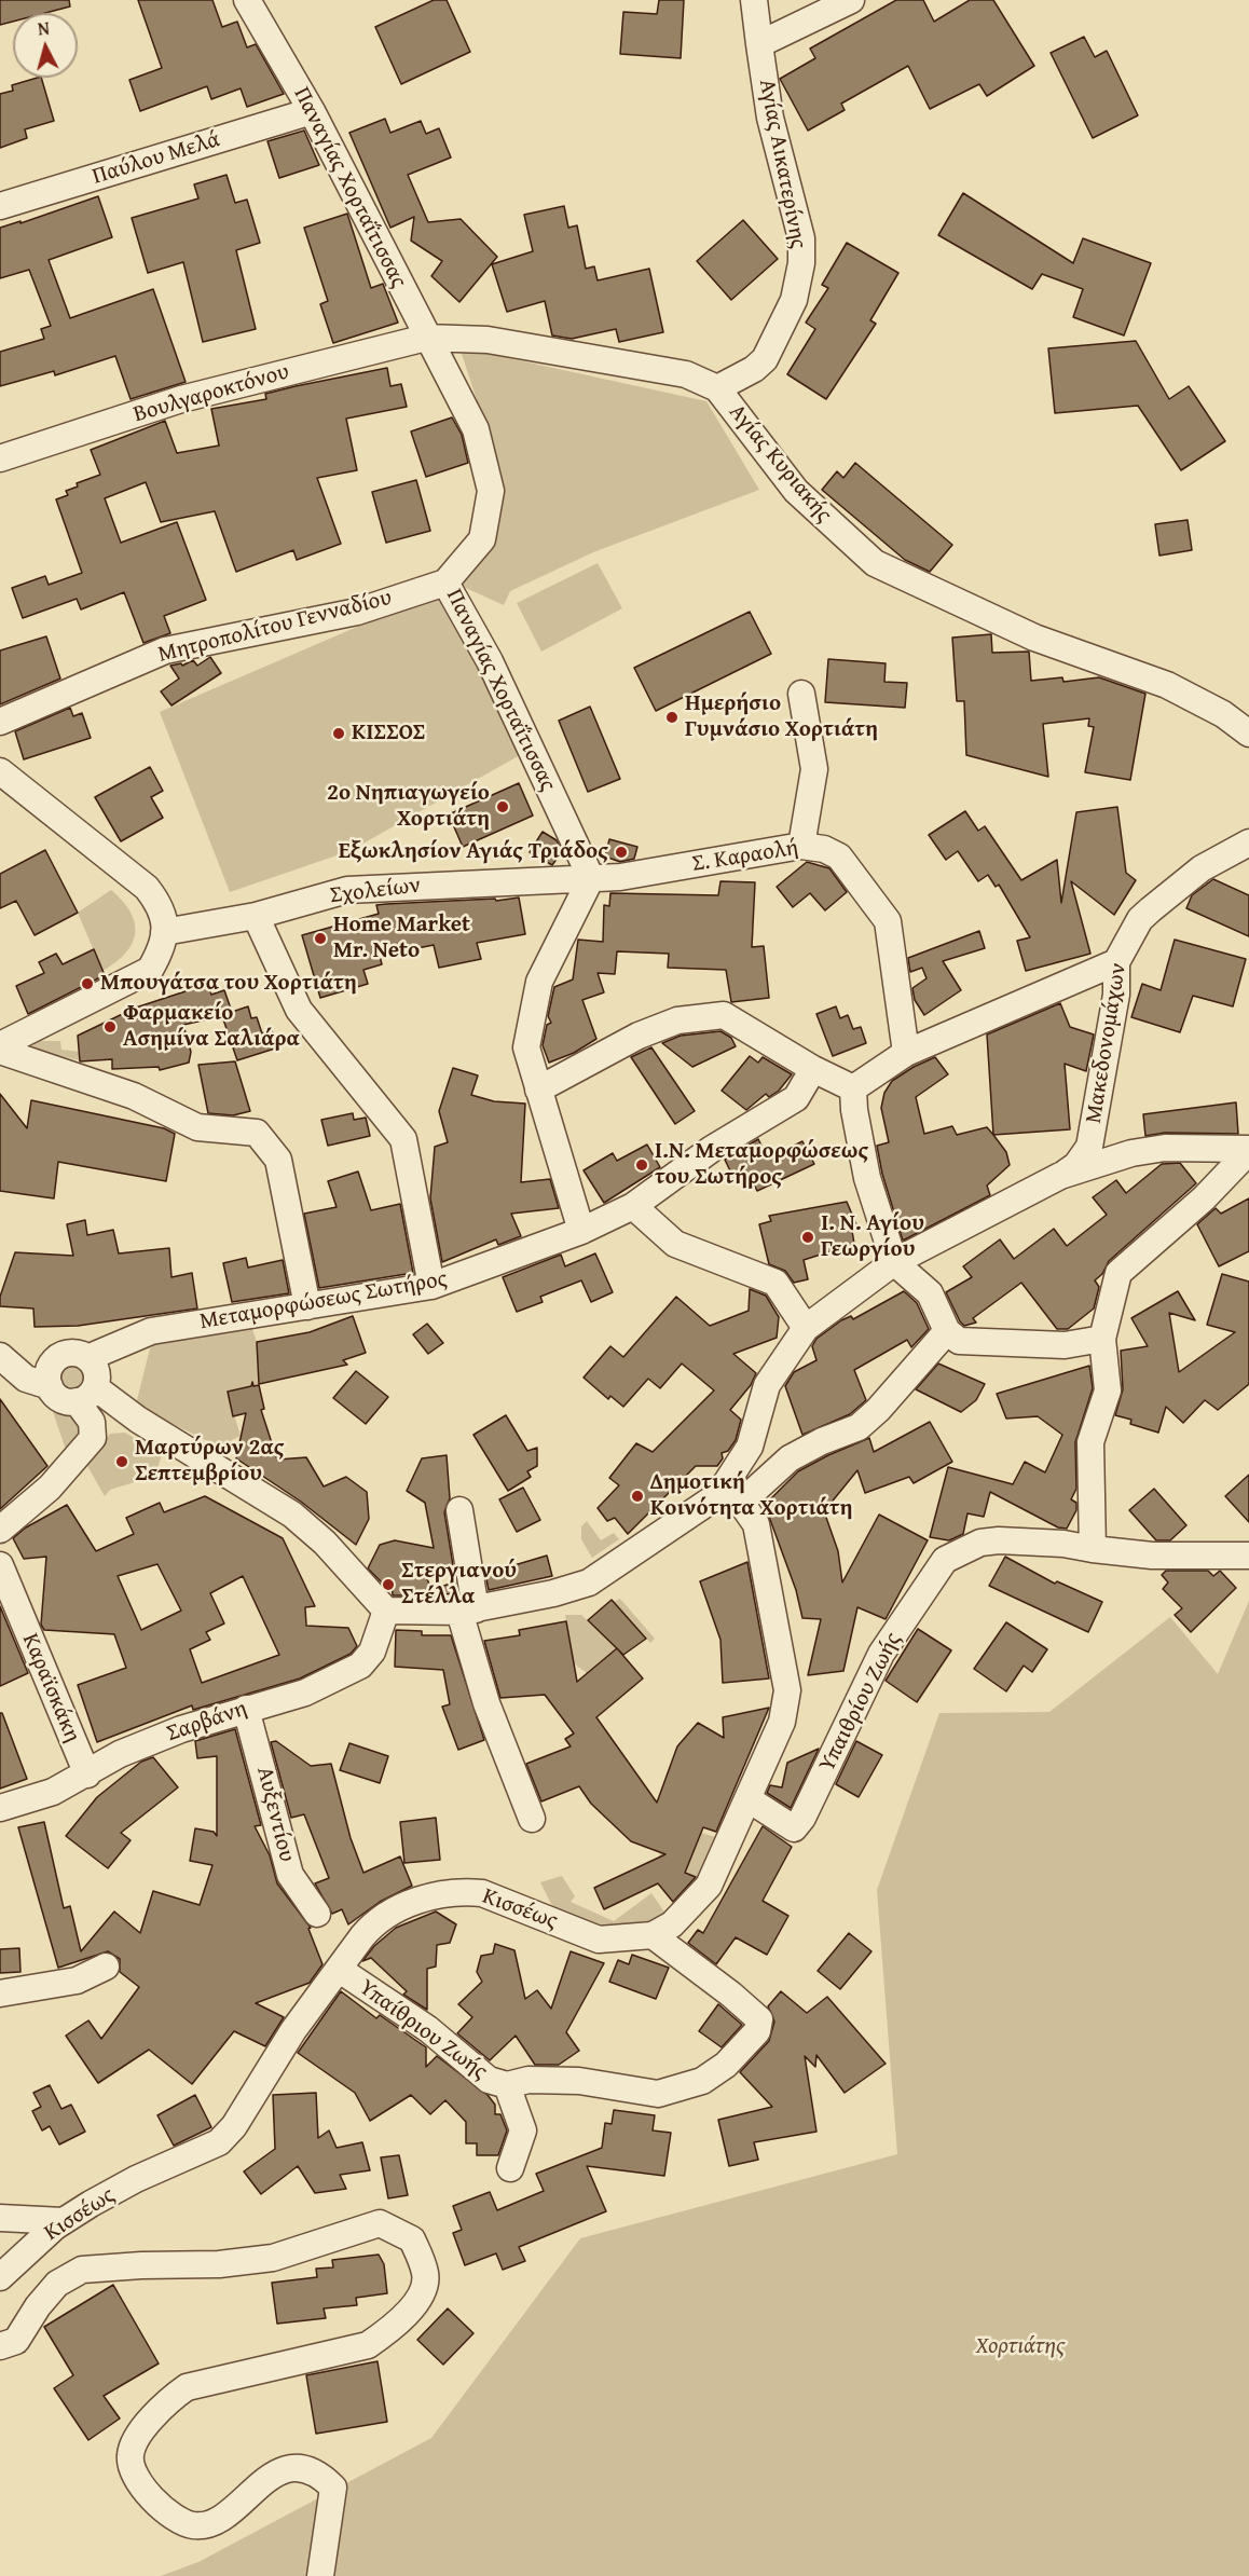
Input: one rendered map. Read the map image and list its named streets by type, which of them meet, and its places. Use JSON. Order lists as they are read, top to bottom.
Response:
{
  "streets": {
    "street": [
      "Παύλου Μελά",
      "Αγίας Αικατερίνης",
      "Παναγίας Χορταΐτισσας",
      "Βουλγαροκτόνου",
      "Αγίας Κυριακής",
      "Μητροπολίτου Γενναδίου",
      "Σ. Καραολή",
      "Σχολείων",
      "Μακεδονομάχων",
      "Μεταμορφώσεως Σωτήρος",
      "Καραϊσκάκη",
      "Υπαιθρίου Ζωής",
      "Σαρβάνη",
      "Αυξεντίου",
      "Κισσέως",
      "Υπαίθριου Ζωής"
    ]
  },
  "crossings": [
    ["Παύλου Μελά", "Παναγίας Χορταΐτισσας"],
    ["Αγίας Αικατερίνης", "Αγίας Κυριακής"],
    ["Παναγίας Χορταΐτισσας", "Βουλγαροκτόνου"],
    ["Παναγίας Χορταΐτισσας", "Αγίας Κυριακής"],
    ["Παναγίας Χορταΐτισσας", "Μητροπολίτου Γενναδίου"],
    ["Παναγίας Χορταΐτισσας", "Σ. Καραολή"],
    ["Παναγίας Χορταΐτισσας", "Σχολείων"],
    ["Βουλγαροκτόνου", "Αγίας Κυριακής"],
    ["Σ. Καραολή", "Σχολείων"],
    ["Καραϊσκάκη", "Σαρβάνη"],
    ["Σαρβάνη", "Αυξεντίου"],
    ["Κισσέως", "Υπαίθριου Ζωής"]
  ],
  "parks": ["Χορτιάτης"],
  "places": [
    "Ημερήσιο Γυμνάσιο Χορτιάτη",
    "ΚΙΣΣΟΣ",
    "2ο Νηπιαγωγείο Χορτιάτη",
    "Εξωκλησίον Αγιάς Τριάδος",
    "Home Market Mr. Neto",
    "Μπουγάτσα του Χορτιάτη",
    "Φαρμακείο Ασημίνα Σαλιάρα",
    "I.N. Μεταμορφώσεως του Σωτήρος",
    "Ι. Ν. Αγίου Γεωργίου",
    "Μαρτύρων 2ας Σεπτεμβρίου",
    "Δημοτική Κοινότητα Χορτιάτη",
    "Στεργιανού Στέλλα"
  ],
  "north": "top"
}
